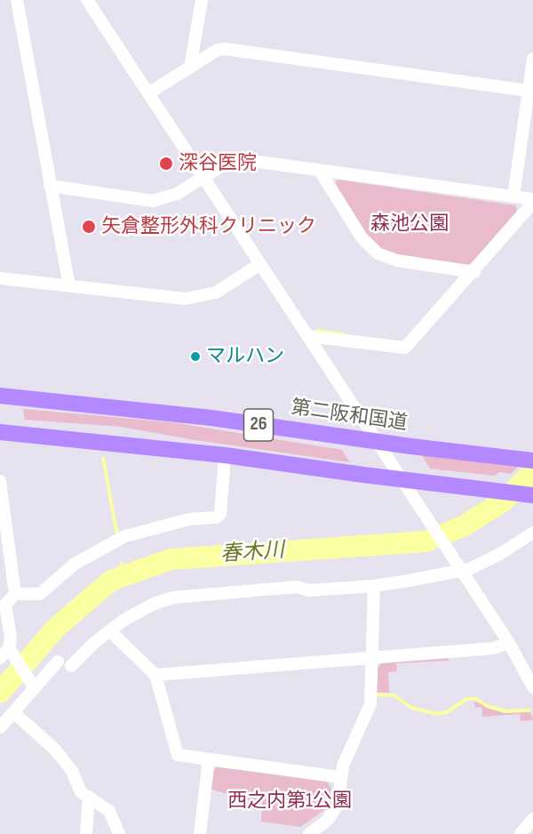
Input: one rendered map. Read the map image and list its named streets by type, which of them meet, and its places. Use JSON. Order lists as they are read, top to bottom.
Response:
{
  "streets": {
    "highway": ["第二阪和国道", "26"]
  },
  "water": ["春木川"],
  "parks": ["森池公園", "西之内第1公園"],
  "places": ["深谷医院", "矢倉整形外科クリニック", "マルハン"]
}
